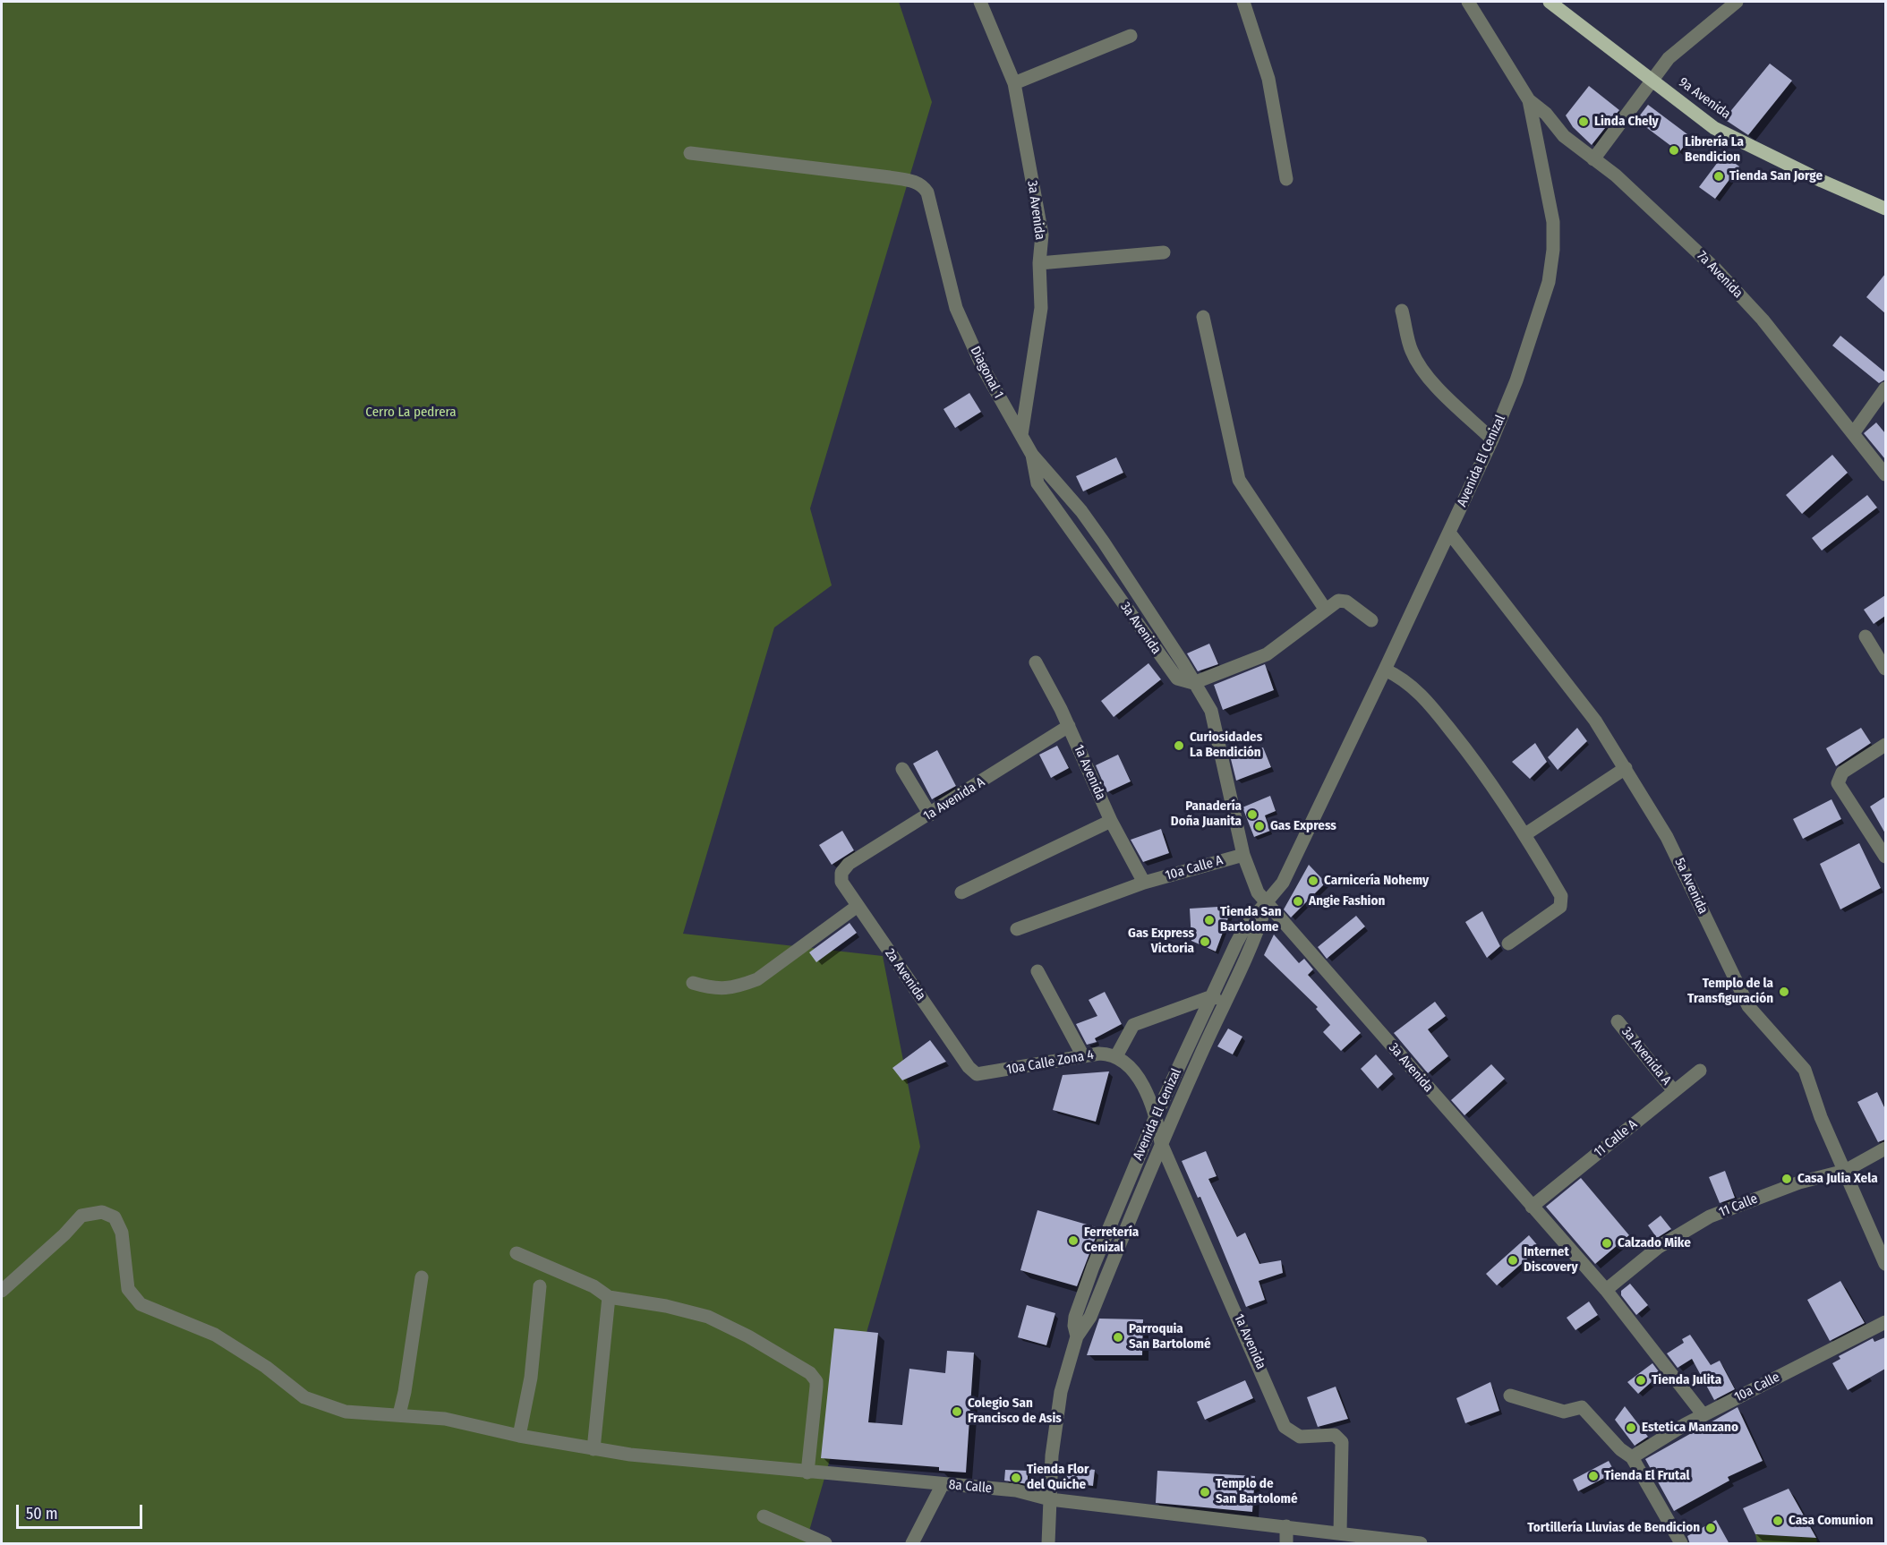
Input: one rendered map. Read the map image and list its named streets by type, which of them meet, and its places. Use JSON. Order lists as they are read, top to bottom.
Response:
{
  "streets": {
    "main road": ["9a Avenida"],
    "street": [
      "3a Avenida",
      "7a Avenida",
      "Diagonal 1",
      "Avenida El Cenizal",
      "1a Avenida",
      "1a Avenida A",
      "10a Calle A",
      "5a Avenida",
      "2a Avenida",
      "3a Avenida A",
      "10a Calle Zona 4",
      "11 Calle A",
      "11 Calle",
      "10a Calle",
      "8a Calle"
    ]
  },
  "crossings": [
    ["3a Avenida", "Diagonal 1"],
    ["3a Avenida", "Avenida El Cenizal"],
    ["3a Avenida", "10a Calle A"],
    ["3a Avenida", "11 Calle A"],
    ["3a Avenida", "11 Calle"],
    ["3a Avenida", "10a Calle"],
    ["7a Avenida", "Avenida El Cenizal"],
    ["Avenida El Cenizal", "1a Avenida"],
    ["Avenida El Cenizal", "5a Avenida"],
    ["Avenida El Cenizal", "8a Calle"],
    ["1a Avenida", "1a Avenida A"],
    ["1a Avenida", "10a Calle A"],
    ["1a Avenida", "8a Calle"],
    ["1a Avenida A", "2a Avenida"],
    ["5a Avenida", "11 Calle"],
    ["2a Avenida", "10a Calle Zona 4"],
    ["3a Avenida A", "11 Calle A"]
  ],
  "parks": ["Cerro La pedrera"],
  "places": [
    "Linda Chely",
    "Librería La Bendicion",
    "Tienda San Jorge",
    "Curiosidades La Bendición",
    "Panadería Doña Juanita",
    "Gas Express",
    "Carnicería Nohemy",
    "Angie Fashion",
    "Tienda San Bartolome",
    "Gas Express Victoria",
    "Templo de la Transfiguración",
    "Casa Julia Xela",
    "Ferretería Cenizal",
    "Calzado Mike",
    "Internet Discovery",
    "Parroquia San Bartolomé",
    "Tienda Julita",
    "Colegio San Francisco de Asis",
    "Estetica Manzano",
    "Tienda El Frutal",
    "Tienda Flor del Quiche",
    "Templo de San Bartolomé",
    "Casa Comunion",
    "Tortillería Lluvias de Bendicion"
  ],
  "scale_bar": "50 m"
}
